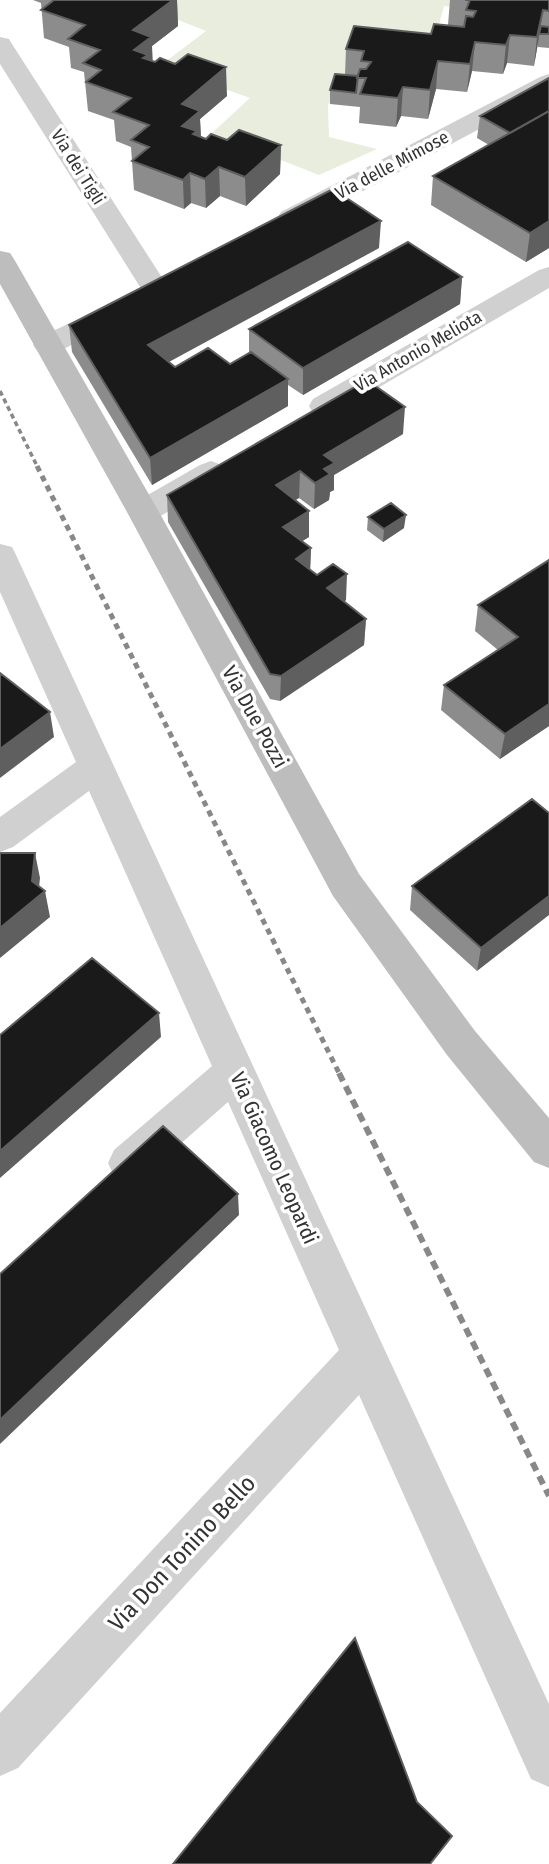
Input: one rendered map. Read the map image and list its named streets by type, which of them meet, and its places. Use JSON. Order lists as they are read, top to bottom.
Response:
{
  "streets": {
    "street": [
      "Via delle Mimose",
      "Via dei Tigli",
      "Via Antonio Meliota",
      "Via Due Pozzi",
      "Via Giacomo Leopardi",
      "Via Don Tonino Bello"
    ]
  },
  "crossings": [
    ["Via Giacomo Leopardi", "Via Don Tonino Bello"]
  ]
}
